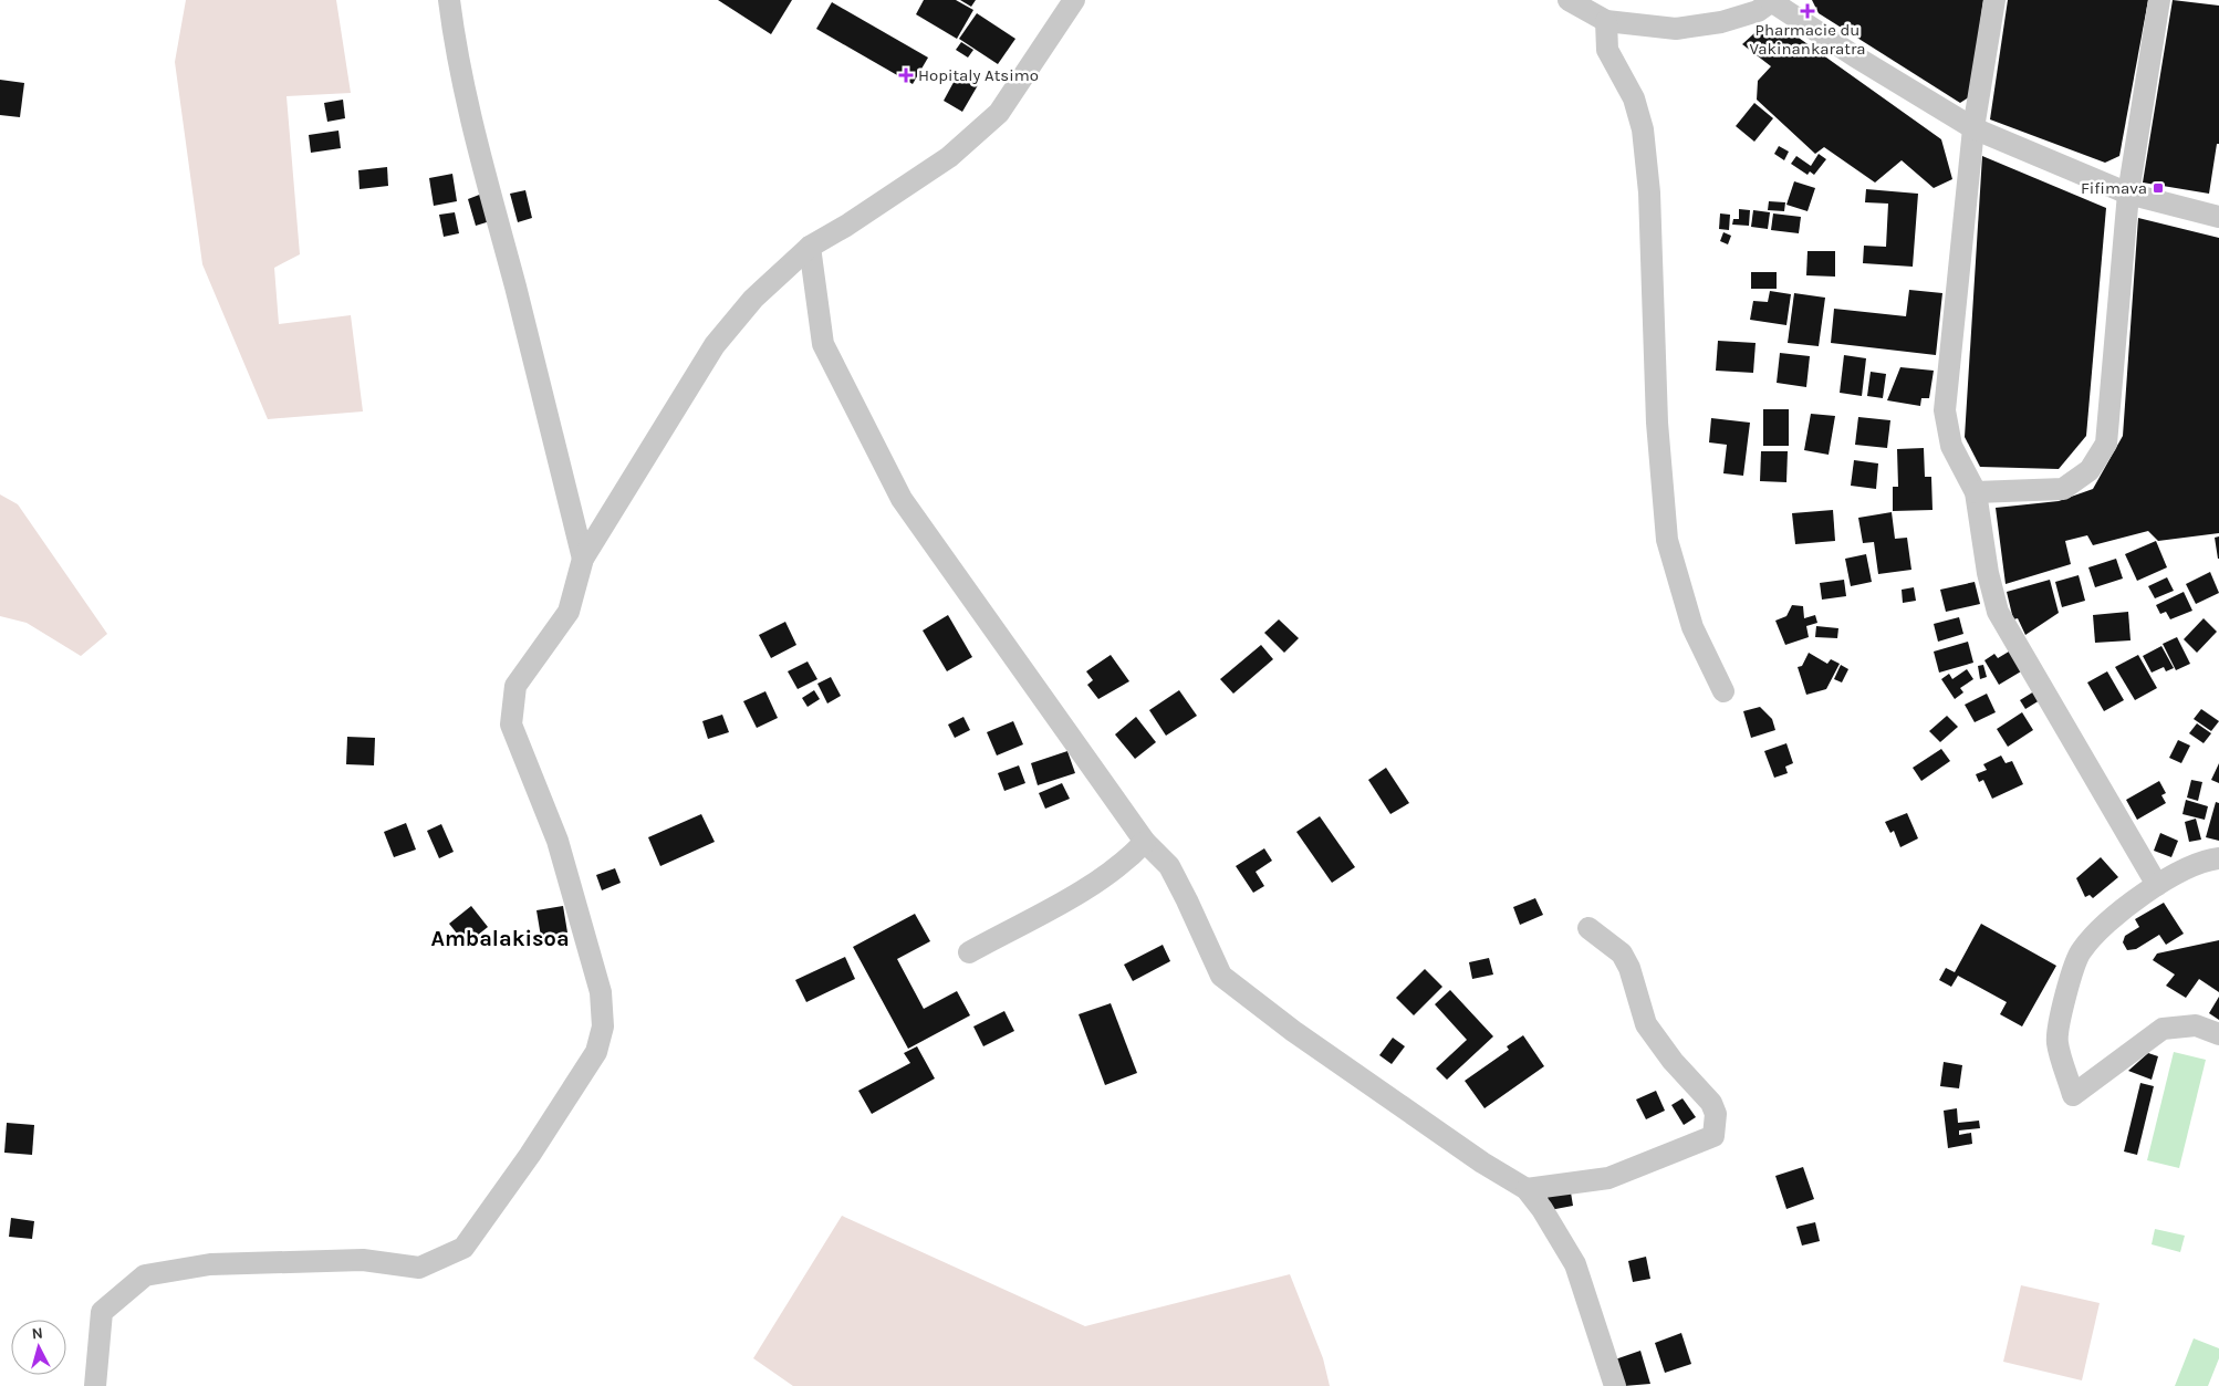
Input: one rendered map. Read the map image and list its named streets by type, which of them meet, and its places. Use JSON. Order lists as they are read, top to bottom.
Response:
{
  "districts": ["Ambalakisoa"],
  "places": {
    "health": ["Pharmacie du Vakinankaratra", "Hopitaly Atsimo"],
    "transit": ["Fifimava"]
  },
  "north": "top"
}
